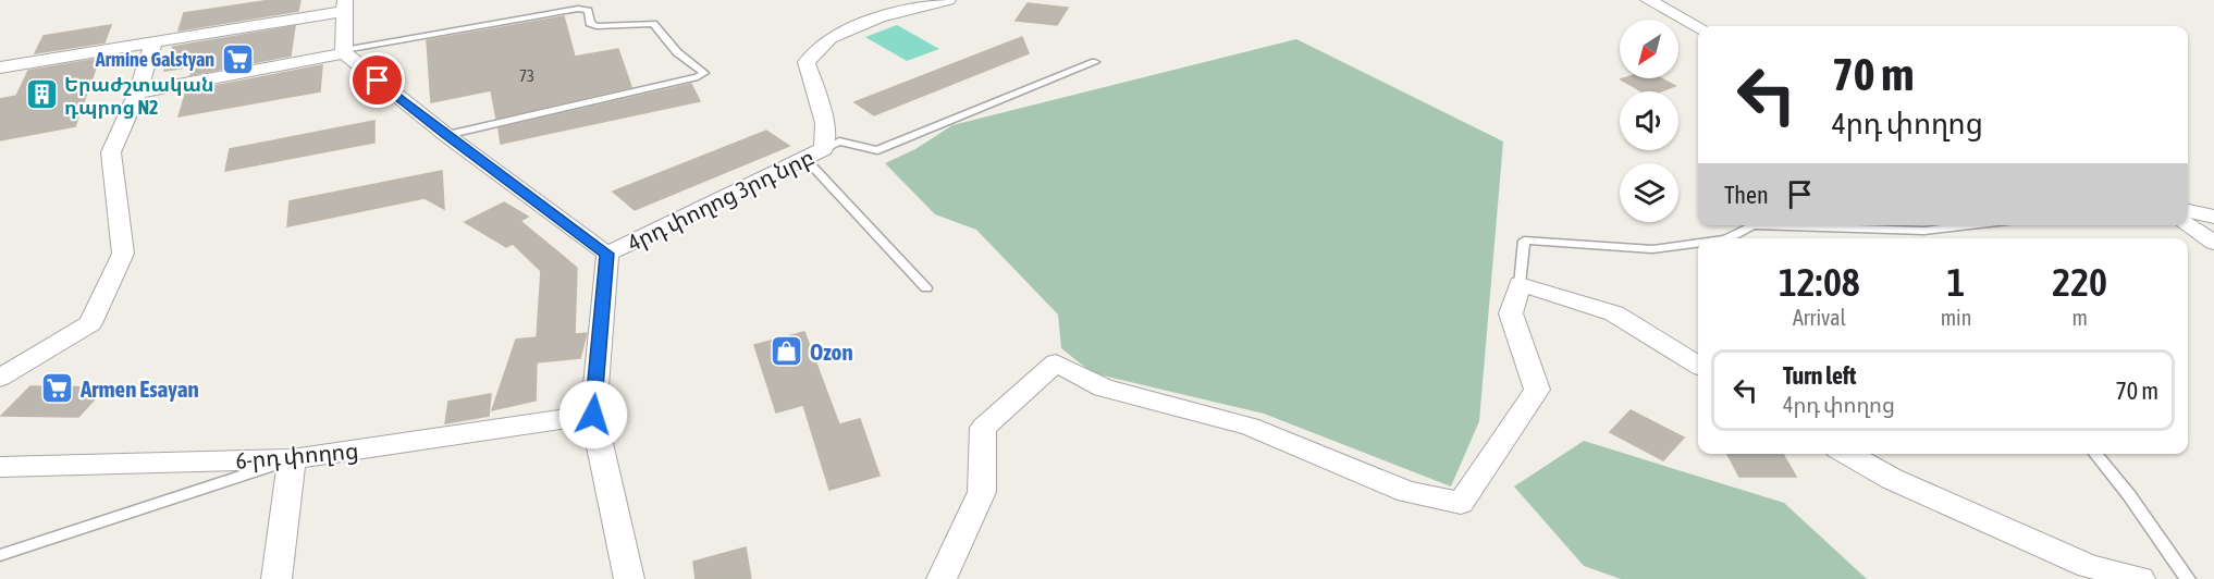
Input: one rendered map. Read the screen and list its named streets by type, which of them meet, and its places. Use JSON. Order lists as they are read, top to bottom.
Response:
{
  "streets": {
    "street": ["4րդ փողոց 3րդ նրբ", "6-րդ փողոց"]
  },
  "places": {
    "supermarket": ["Armine Galstyan", "Armen Esayan"],
    "building": ["Երաժշտական դպրոց N2"],
    "shop": ["Ozon"]
  },
  "house_numbers": ["73"],
  "north": "bottom left",
  "page": {
    "turn": ["70 m", "4րդ փողոց"],
    "then": "Then",
    "eta": [
      "12:08",
      "Arrival",
      "1",
      "min",
      "220",
      "m"
    ],
    "list": [
      {
        "name": "Turn left",
        "note": "4րդ փողոց",
        "value": "70 m"
      }
    ]
  }
}
